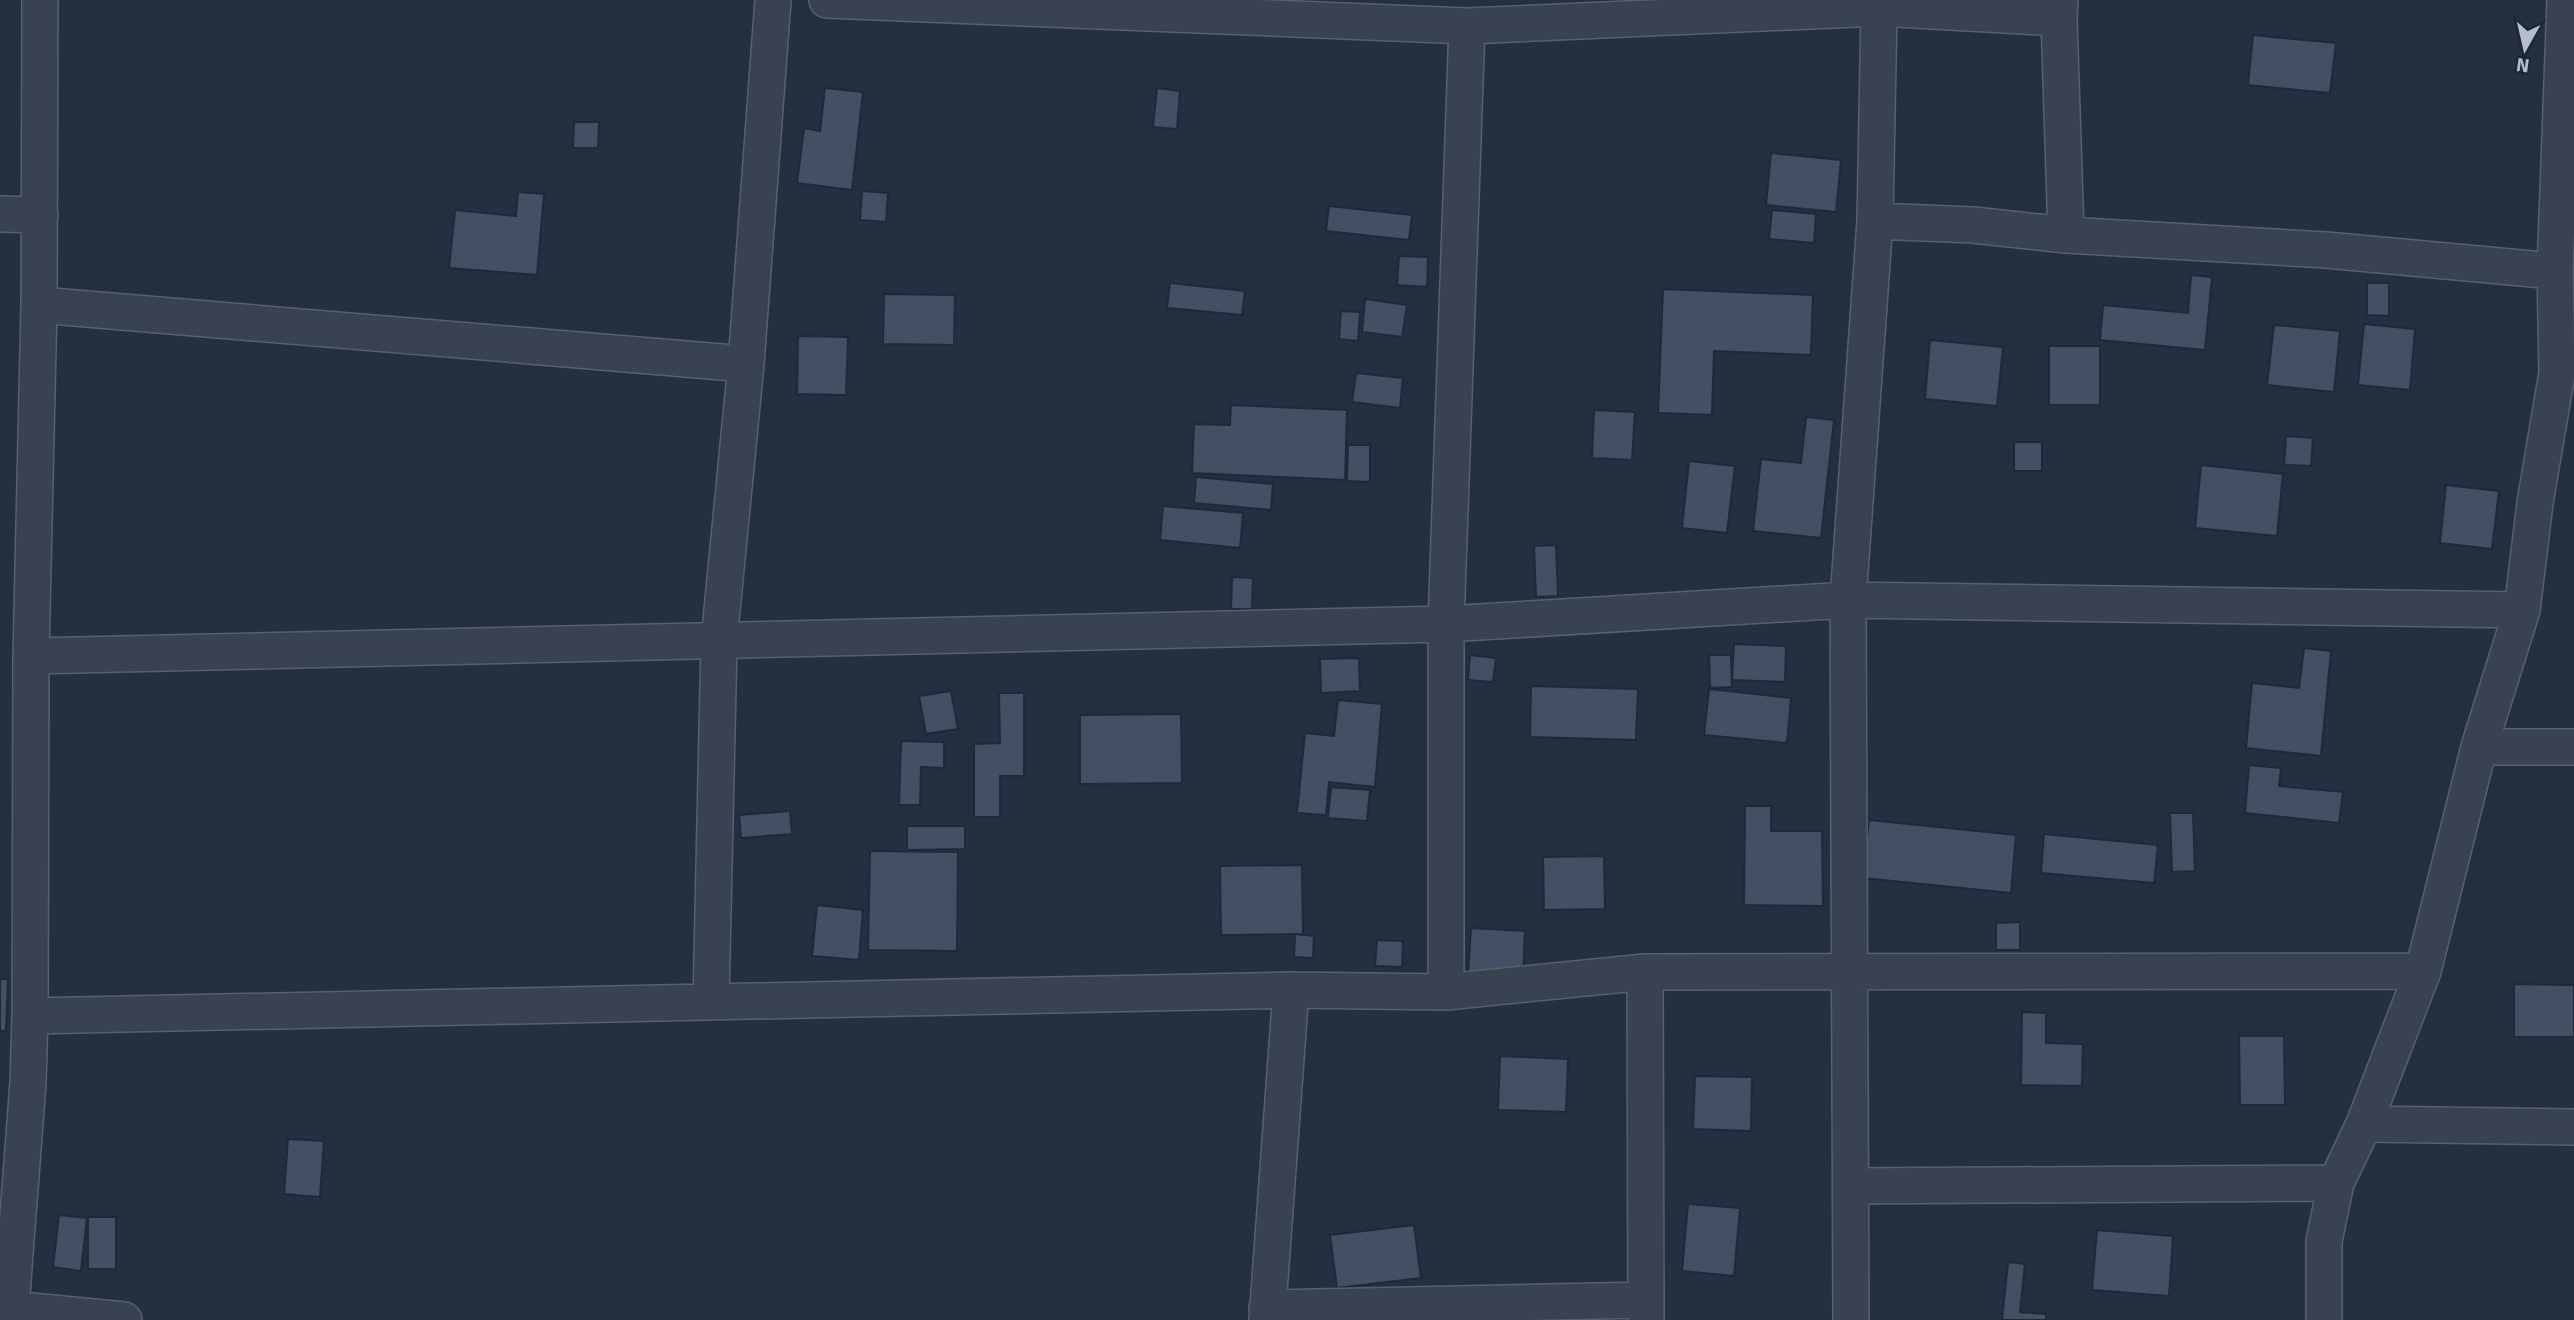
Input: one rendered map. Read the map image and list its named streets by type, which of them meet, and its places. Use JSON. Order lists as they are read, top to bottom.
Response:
{
  "north": "bottom"
}
